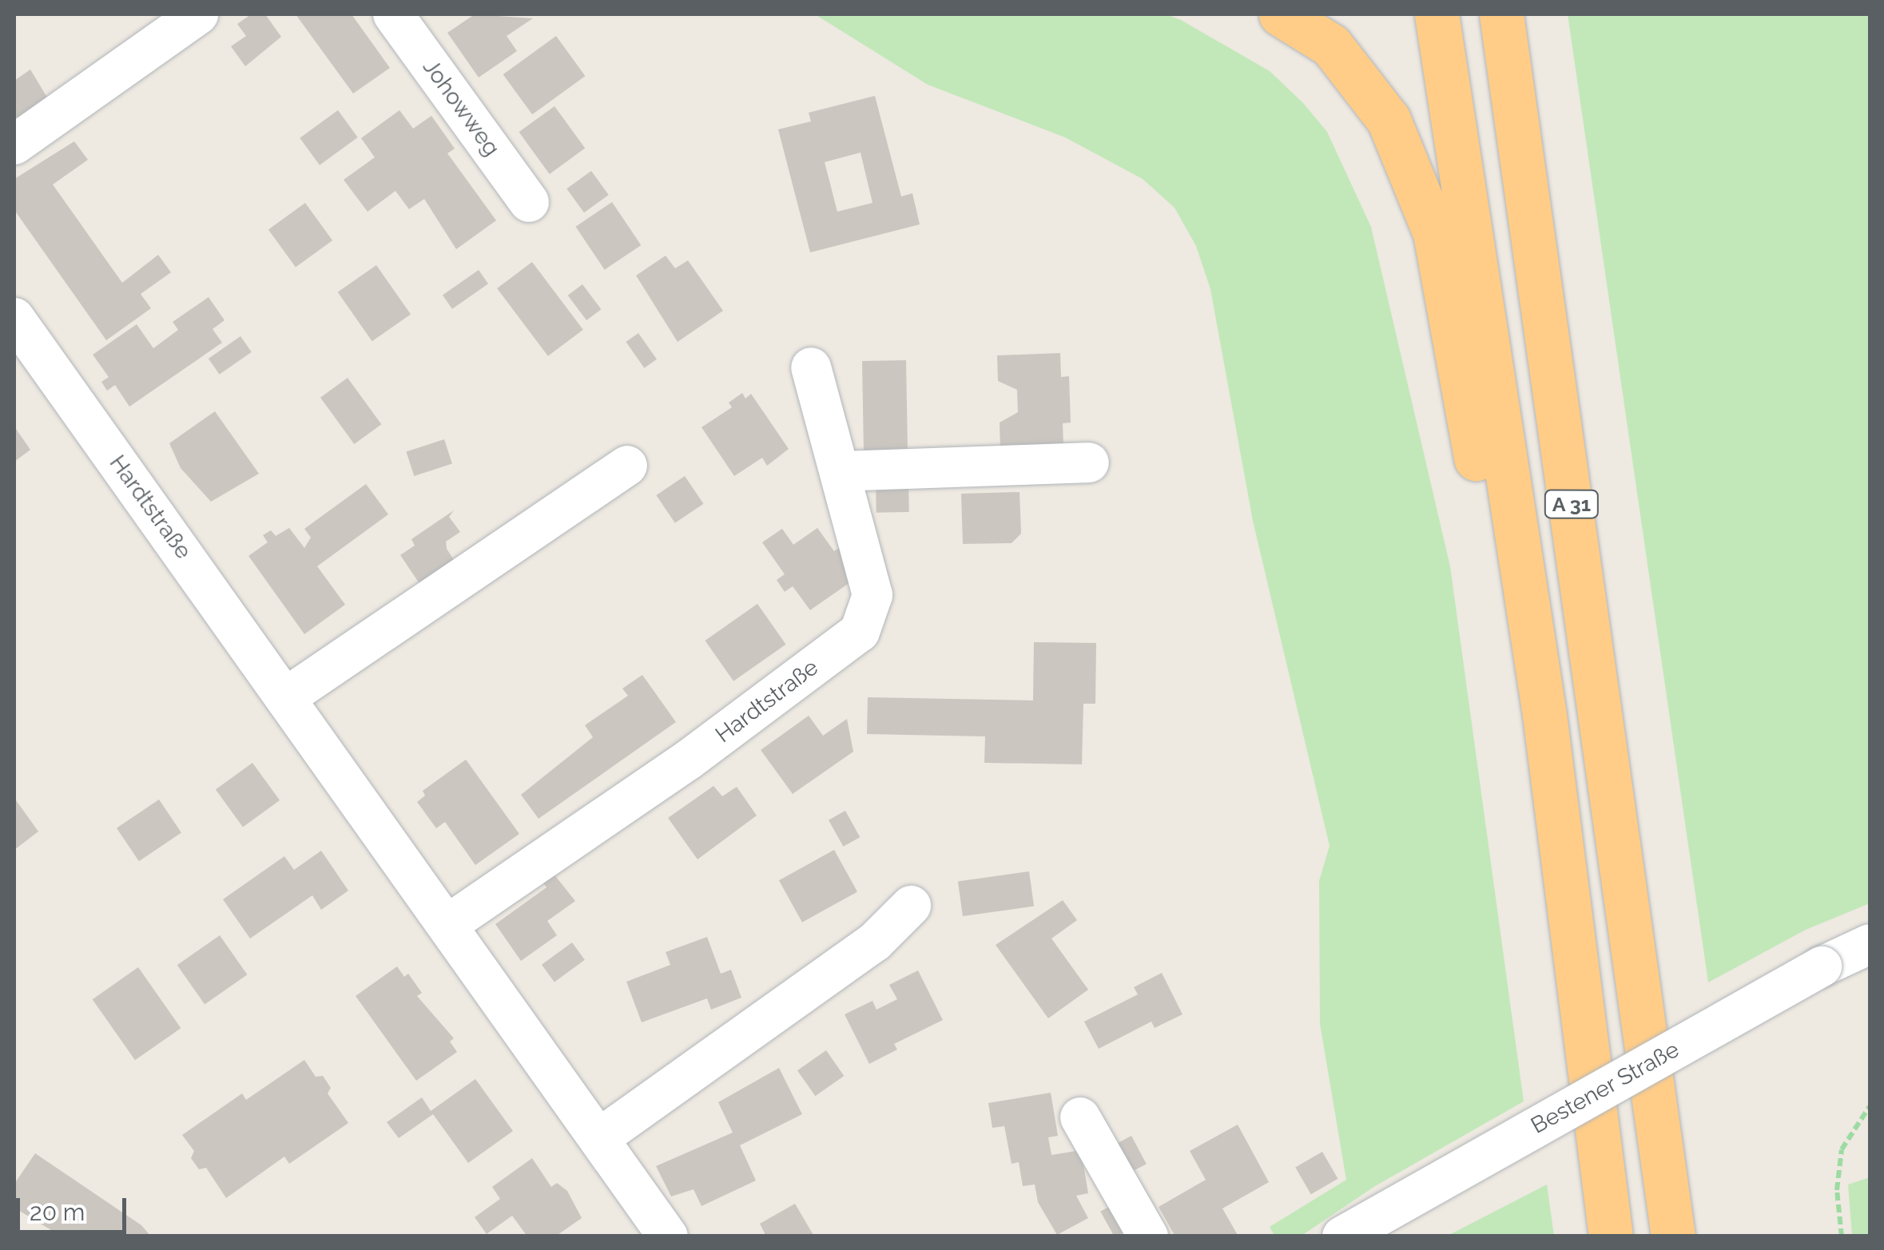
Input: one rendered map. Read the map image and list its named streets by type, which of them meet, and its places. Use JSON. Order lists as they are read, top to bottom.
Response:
{
  "streets": {
    "highway": ["A 31"],
    "street": ["Johowweg", "Hardtstraße", "Bestener Straße"]
  },
  "scale_bar": "20 m"
}
